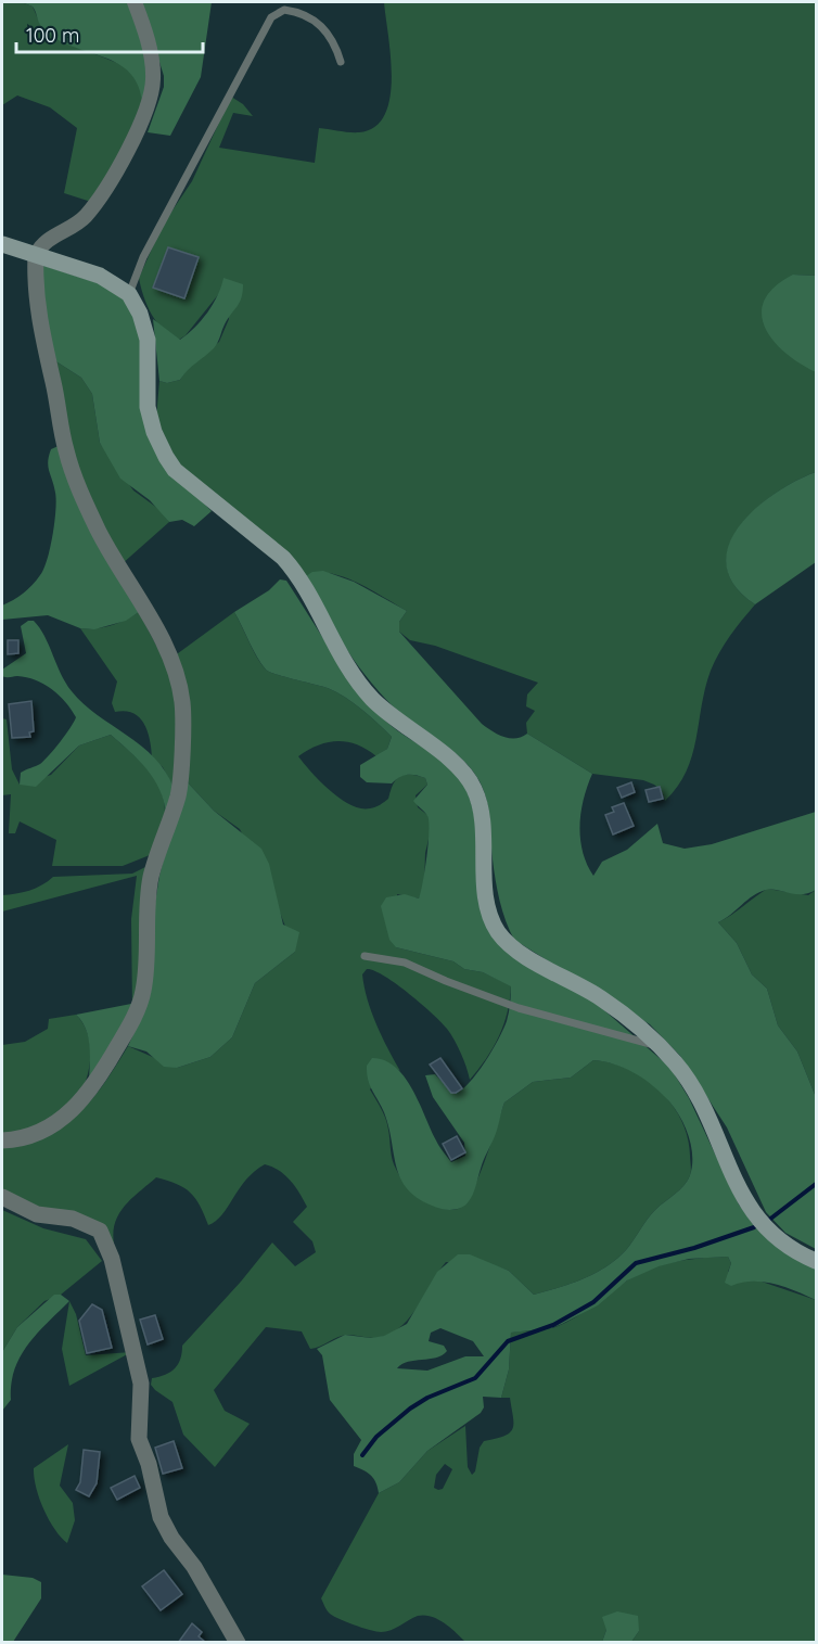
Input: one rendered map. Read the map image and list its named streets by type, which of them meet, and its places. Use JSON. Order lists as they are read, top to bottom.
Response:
{
  "scale_bar": "100 m"
}
